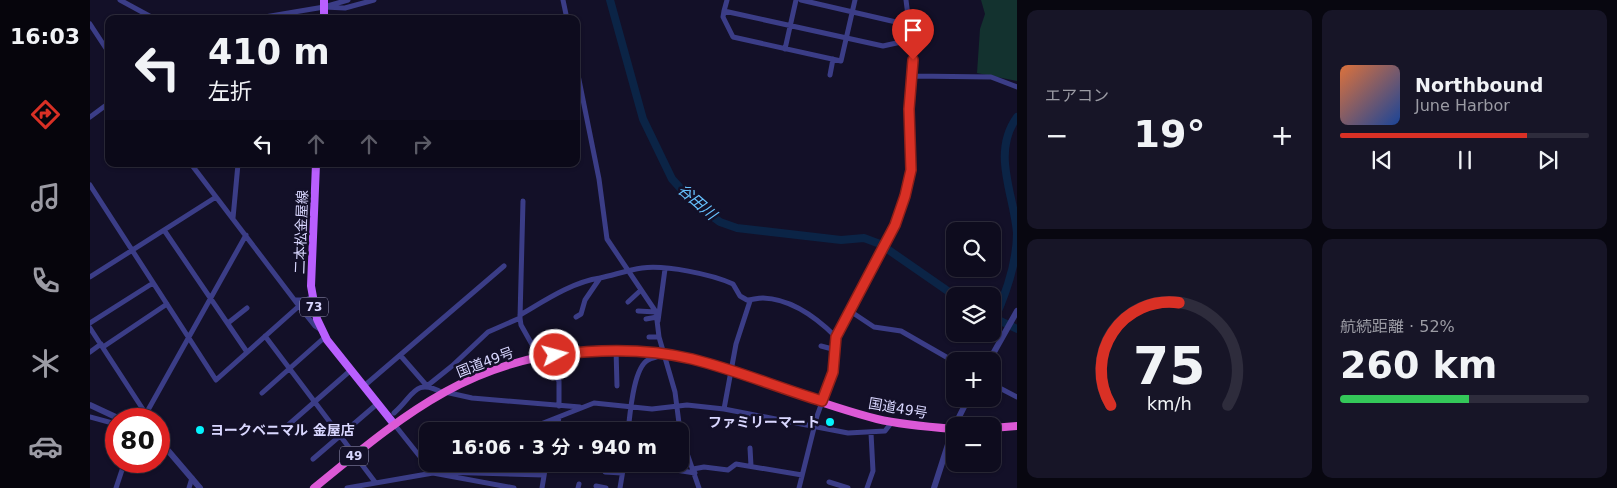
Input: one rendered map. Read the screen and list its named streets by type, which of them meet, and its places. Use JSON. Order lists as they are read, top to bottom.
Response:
{
  "streets": {
    "highway": ["国道49号", "49"],
    "main road": ["二本松金屋線", "73"]
  },
  "crossings": [
    ["二本松金屋線", "国道49号"]
  ],
  "water": ["谷田川"],
  "places": ["ファミリーマート", "ヨークベニマル 金屋店"],
  "page": {
    "tabs": "16:03",
    "tile": [
      "エアコン",
      ["航続距離 · 52%", "260 km"]
    ],
    "turn": ["410 m", "左折"],
    "song": ["Northbound", "June Harbor"],
    "heat": ["−", "19°", "+"],
    "map_buttons": ["+", "−"],
    "limit": "80",
    "trip": "16:06 · 3 分 · 940 m",
    "gauge": ["75", "km/h"]
  }
}
